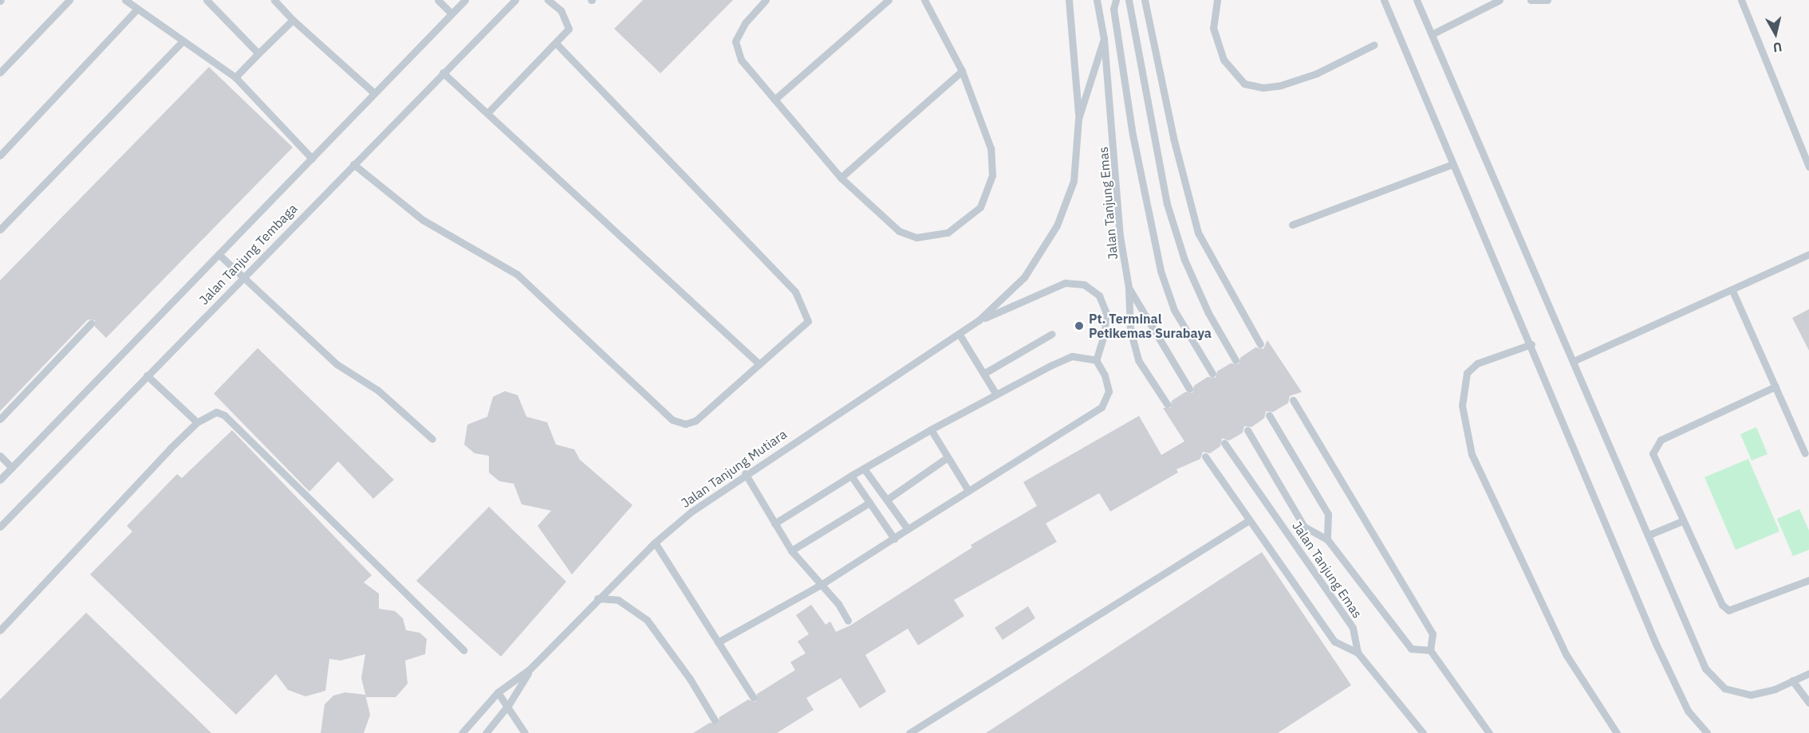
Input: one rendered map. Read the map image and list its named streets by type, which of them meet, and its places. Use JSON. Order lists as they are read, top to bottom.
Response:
{
  "streets": {
    "lane": ["Jalan Tanjung Emas", "Jalan Tanjung Tembaga", "Jalan Tanjung Mutiara"]
  },
  "crossings": [
    ["Jalan Tanjung Emas", "Jalan Tanjung Mutiara"]
  ],
  "places": ["Pt. Terminal Petikemas Surabaya"],
  "north": "bottom"
}
